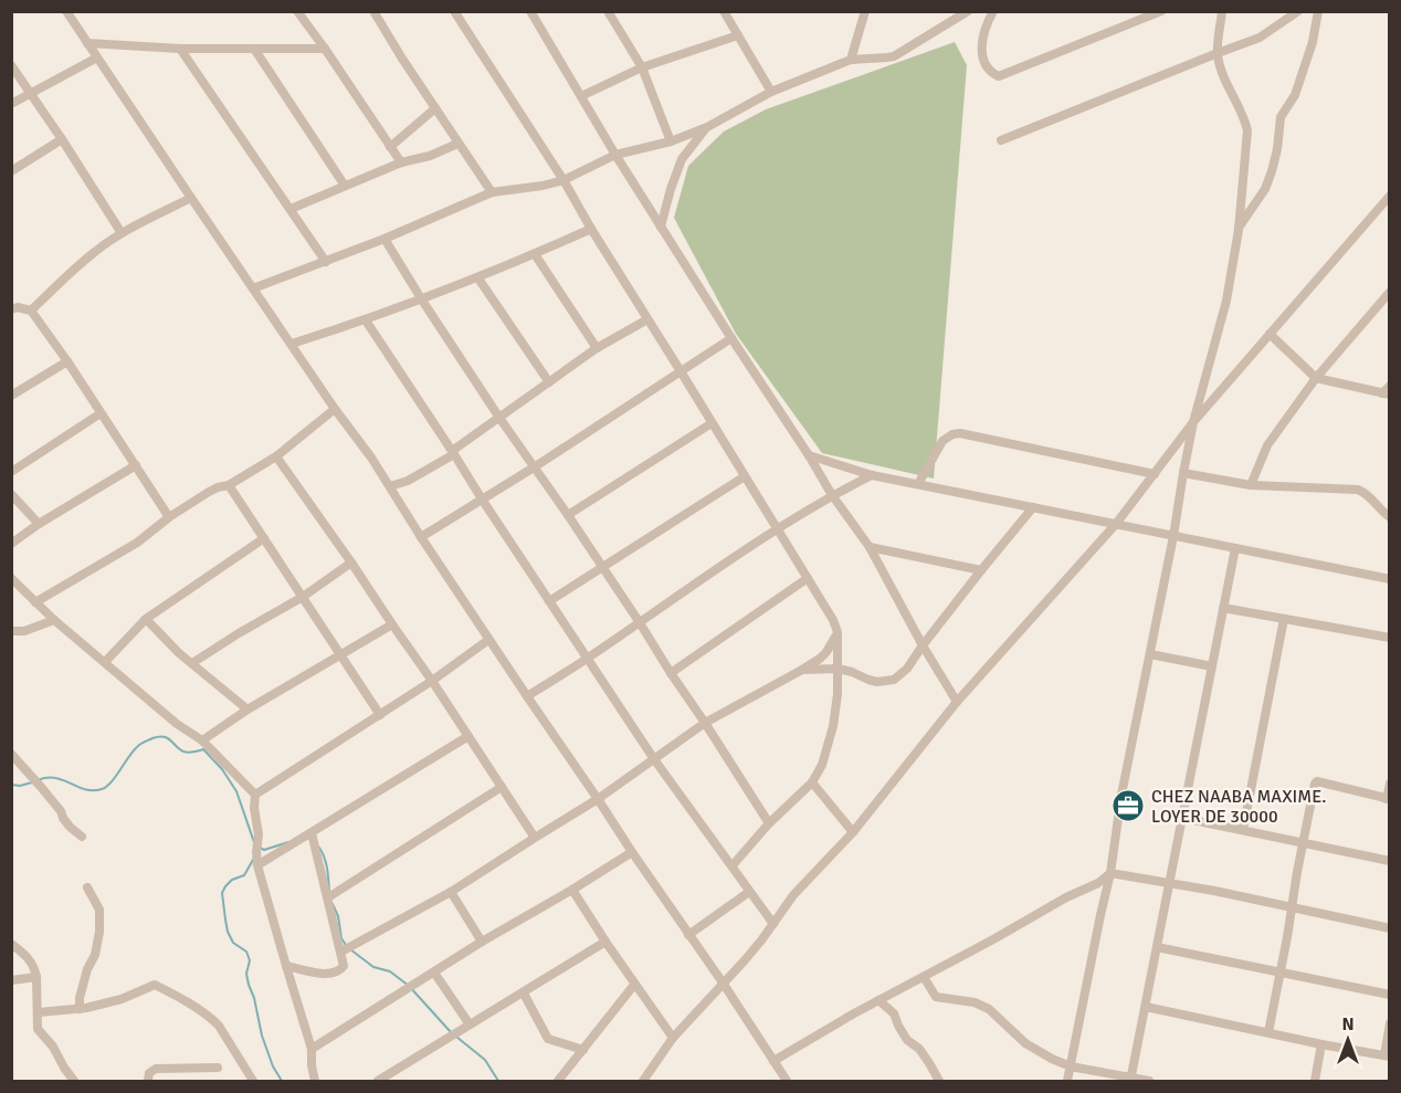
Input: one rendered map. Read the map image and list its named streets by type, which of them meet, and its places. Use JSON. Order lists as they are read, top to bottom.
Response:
{
  "places": {
    "office": ["CHEZ NAABA MAXIME. LOYER DE 30000"]
  },
  "north": "top"
}
